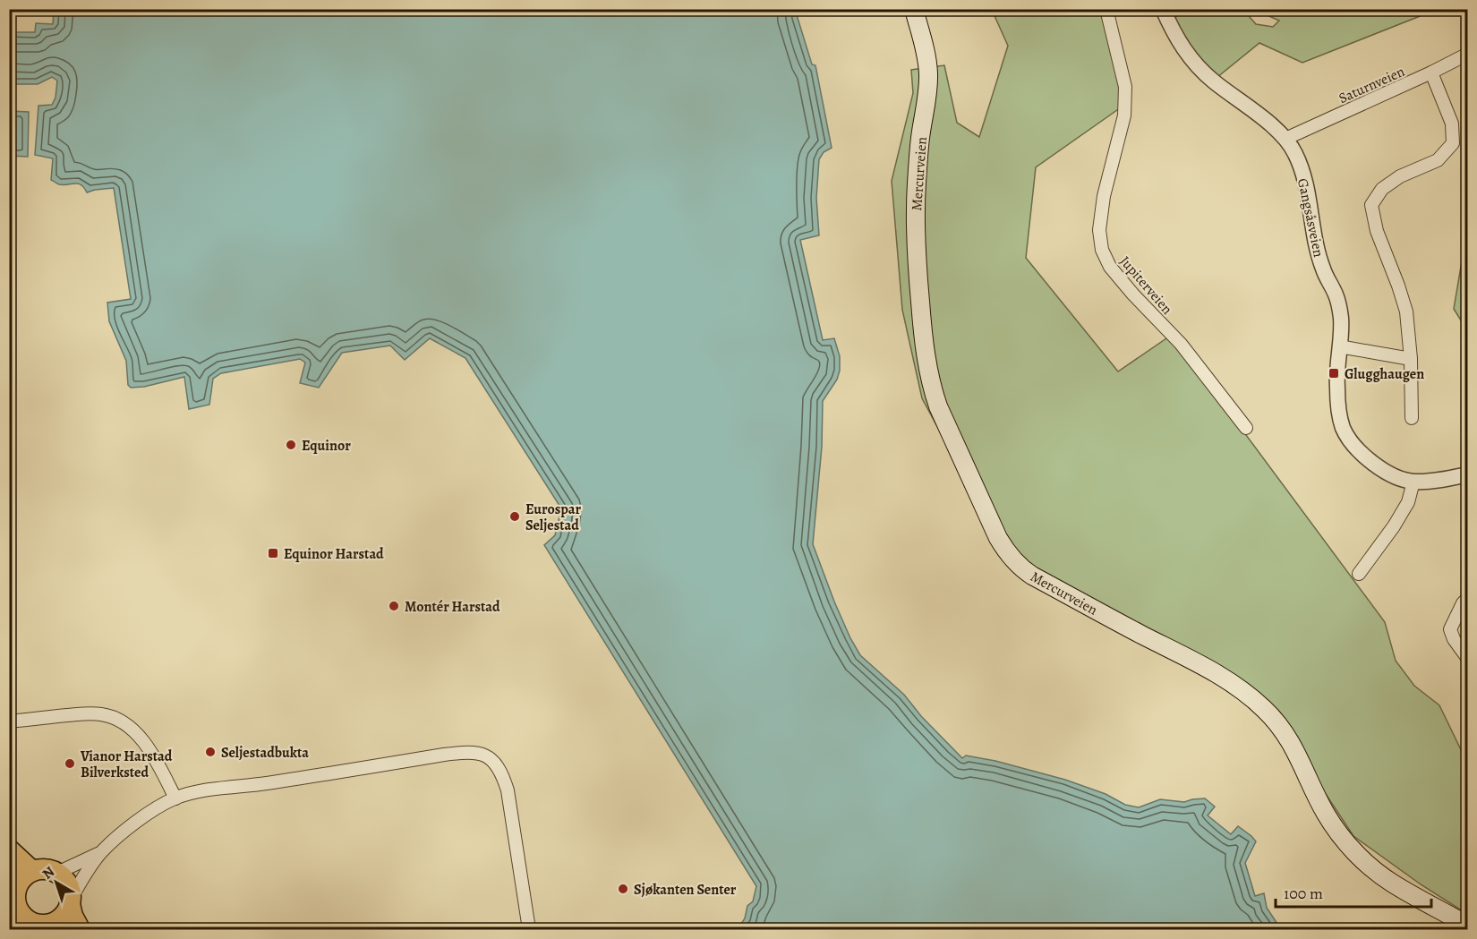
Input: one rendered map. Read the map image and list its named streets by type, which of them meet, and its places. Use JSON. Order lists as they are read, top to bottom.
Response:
{
  "streets": {
    "main road": ["Mercurveien"],
    "street": ["Saturnveien", "Gangsåsveien", "Jupiterveien"]
  },
  "crossings": [
    ["Saturnveien", "Gangsåsveien"]
  ],
  "places": {
    "transit": ["Glugghaugen", "Equinor Harstad"],
    "other": [
      "Equinor",
      "Eurospar Seljestad",
      "Montér Harstad",
      "Seljestadbukta",
      "Vianor Harstad Bilverksted",
      "Sjøkanten Senter"
    ]
  },
  "scale_bar": "100 m",
  "north": "top left"
}
